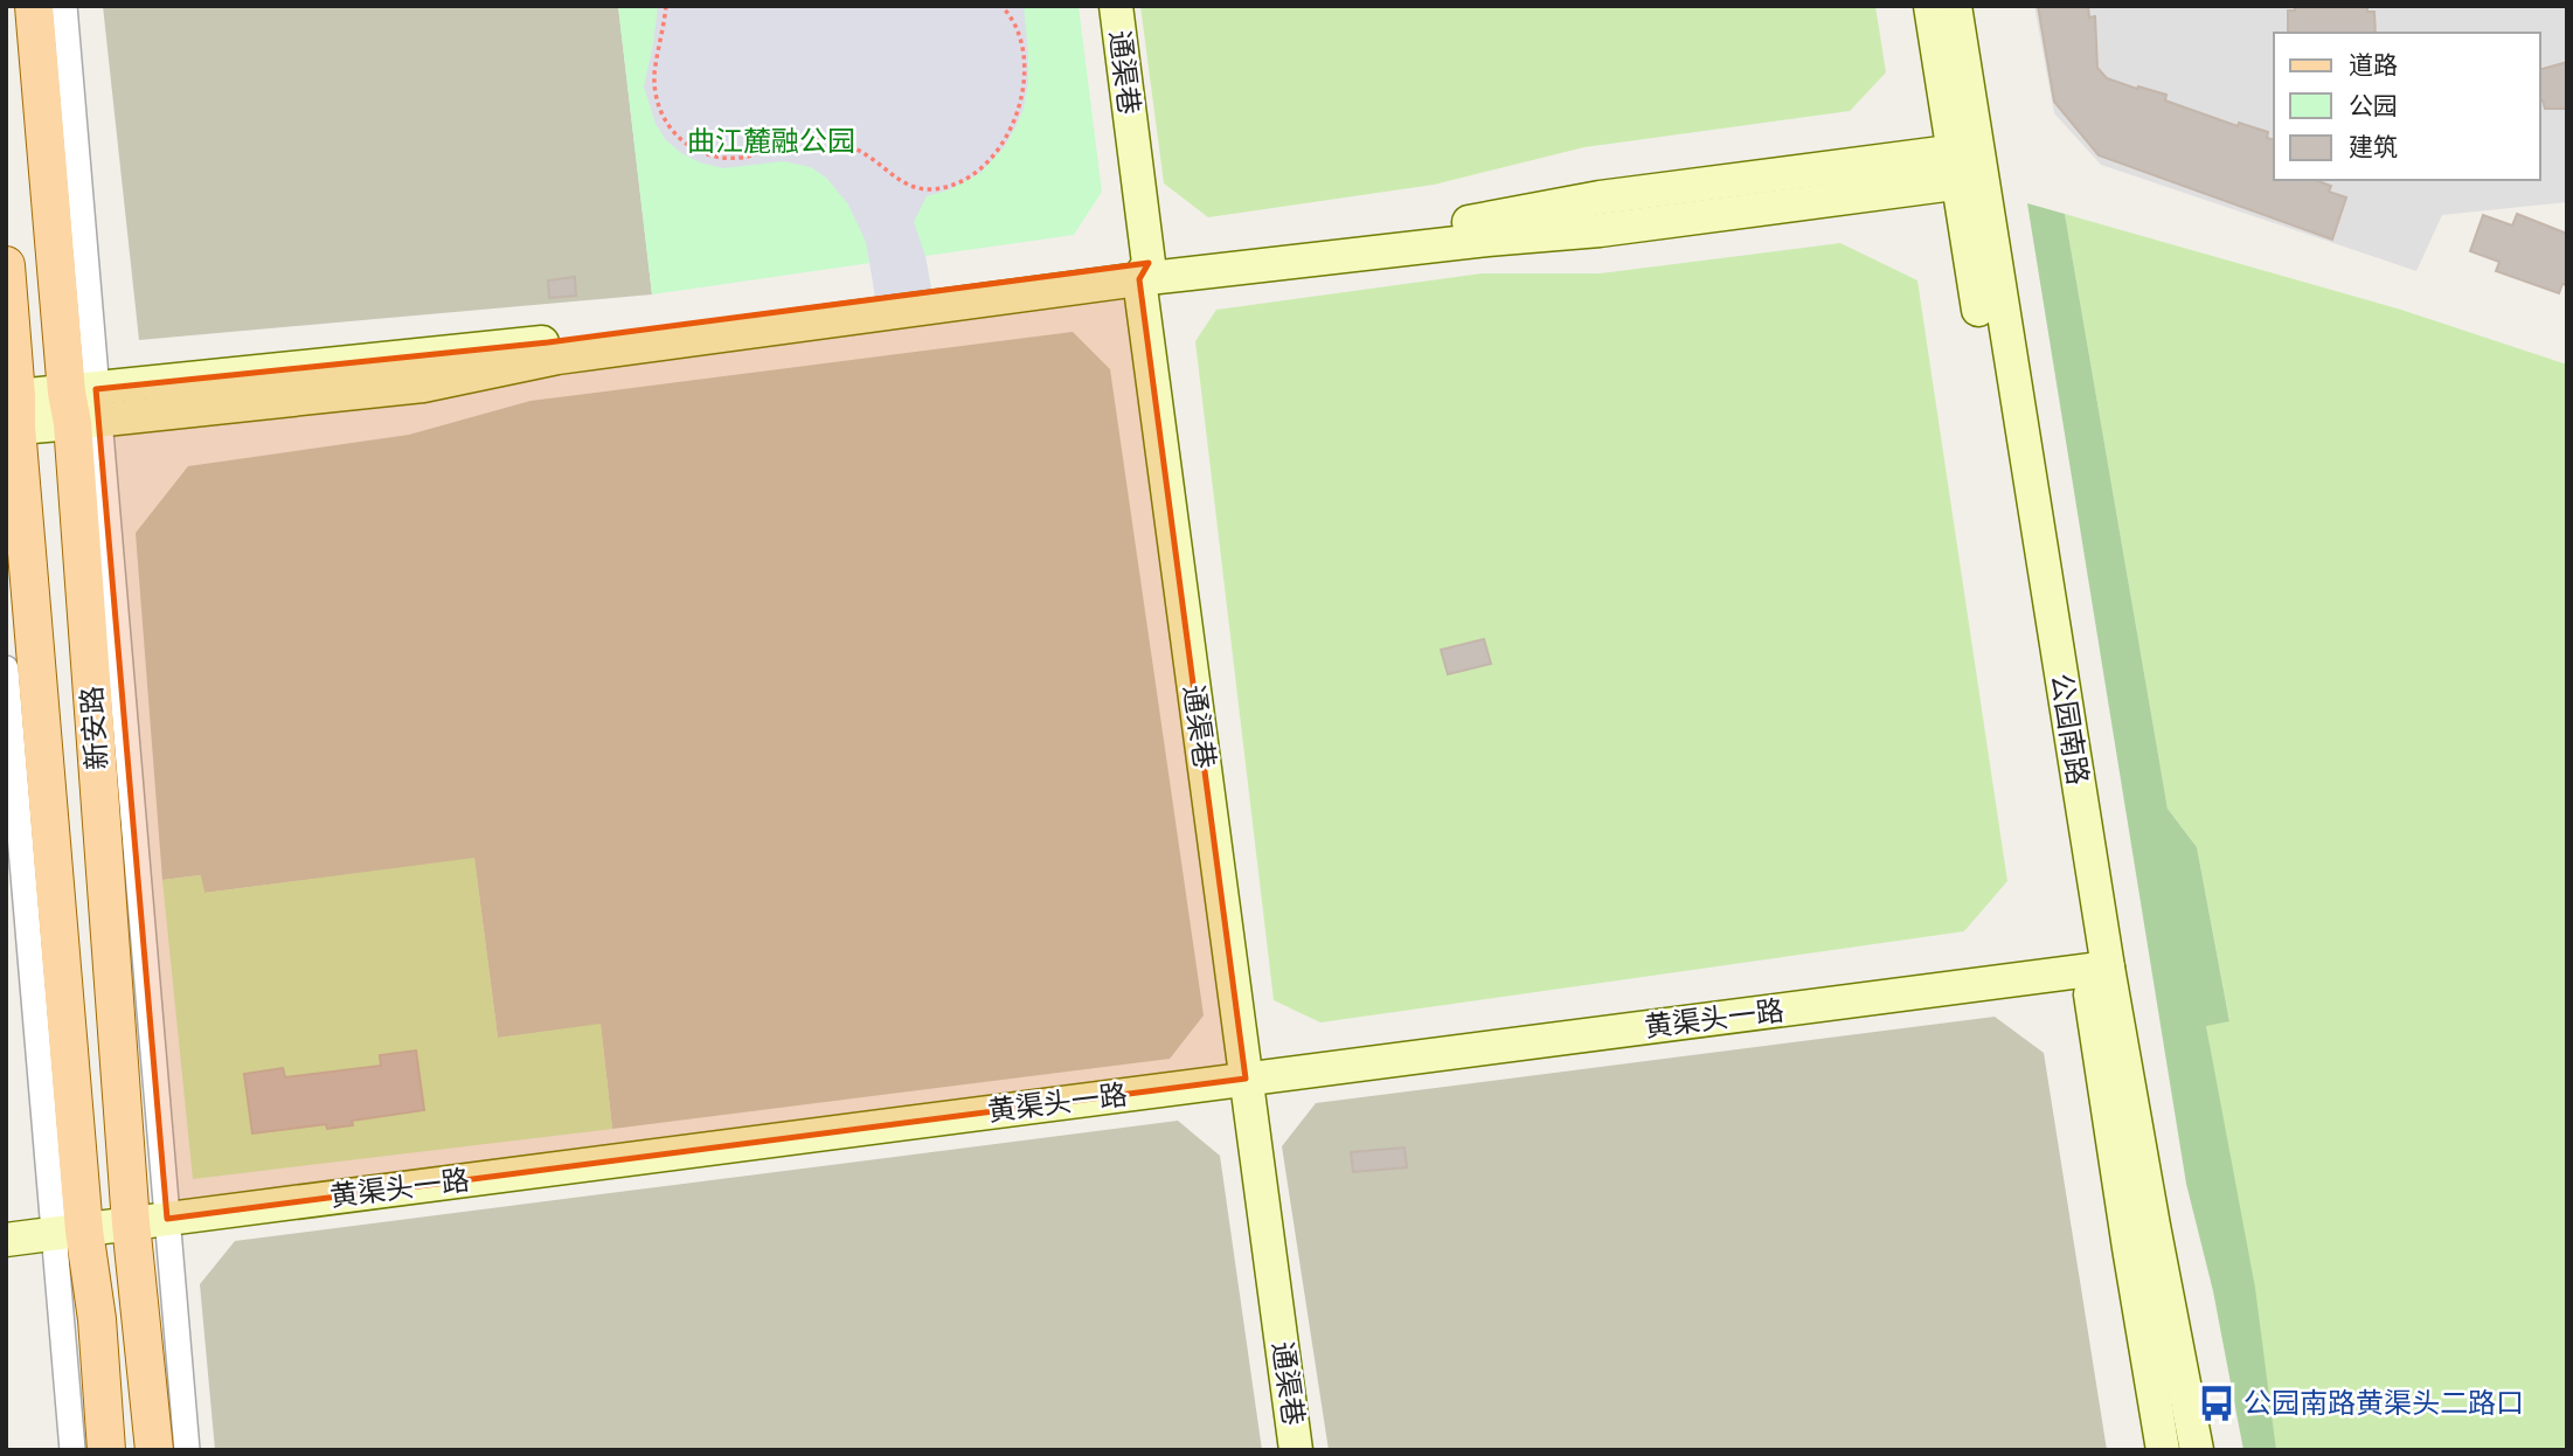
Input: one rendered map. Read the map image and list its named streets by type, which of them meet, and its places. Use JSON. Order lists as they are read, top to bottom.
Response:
{
  "streets": {
    "main road": ["新安路"],
    "street": ["通渠巷", "公园南路", "黄渠头一路"]
  },
  "crossings": [
    ["通渠巷", "黄渠头一路"],
    ["新安路", "黄渠头一路"],
    ["公园南路", "黄渠头一路"]
  ],
  "parks": ["曲江麓融公园"],
  "places": {
    "bus stop": ["公园南路黄渠头二路口"]
  },
  "legend": ["道路", "公园", "建筑"]
}
